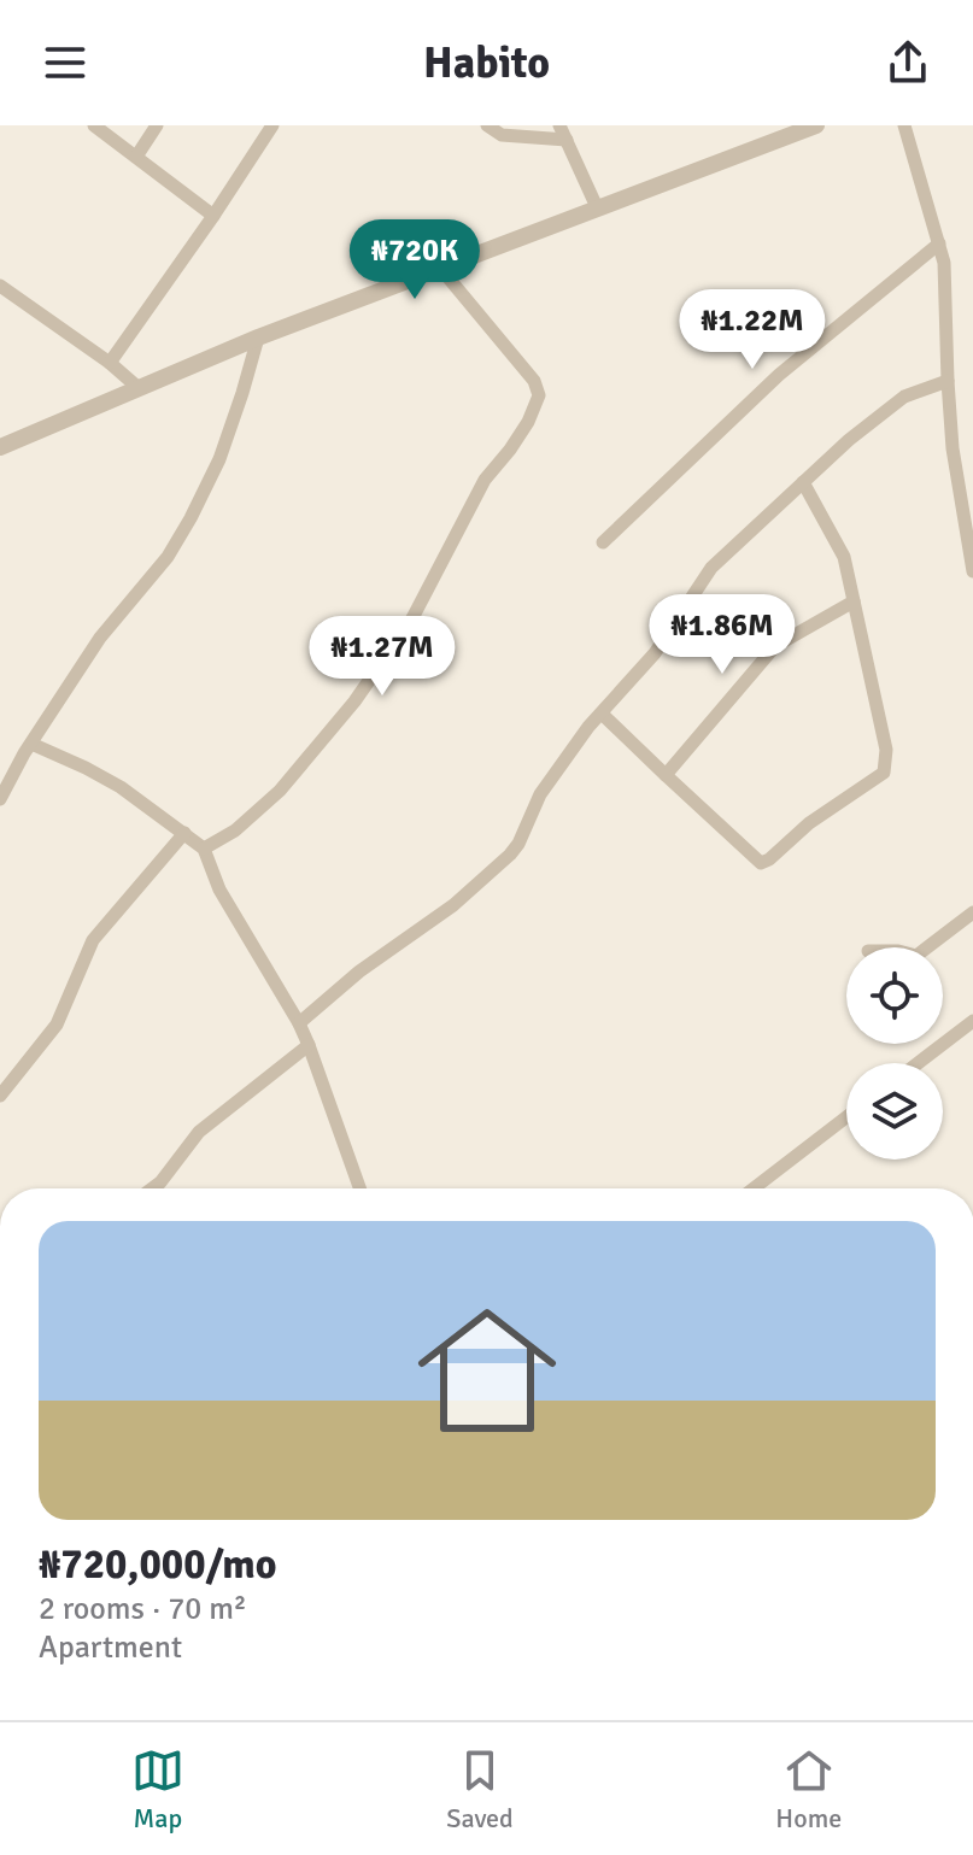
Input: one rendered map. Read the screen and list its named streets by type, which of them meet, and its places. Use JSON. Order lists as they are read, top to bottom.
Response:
{
  "page": {
    "header": "Habito",
    "price": [
      "₦720K",
      "₦1.22M",
      "₦1.86M",
      "₦1.27M"
    ],
    "list": [
      {
        "name": "₦720,000/mo",
        "note": "2 rooms · 70 m² · Apartment"
      }
    ],
    "tabs": ["Map", "Saved", "Home"]
  }
}
